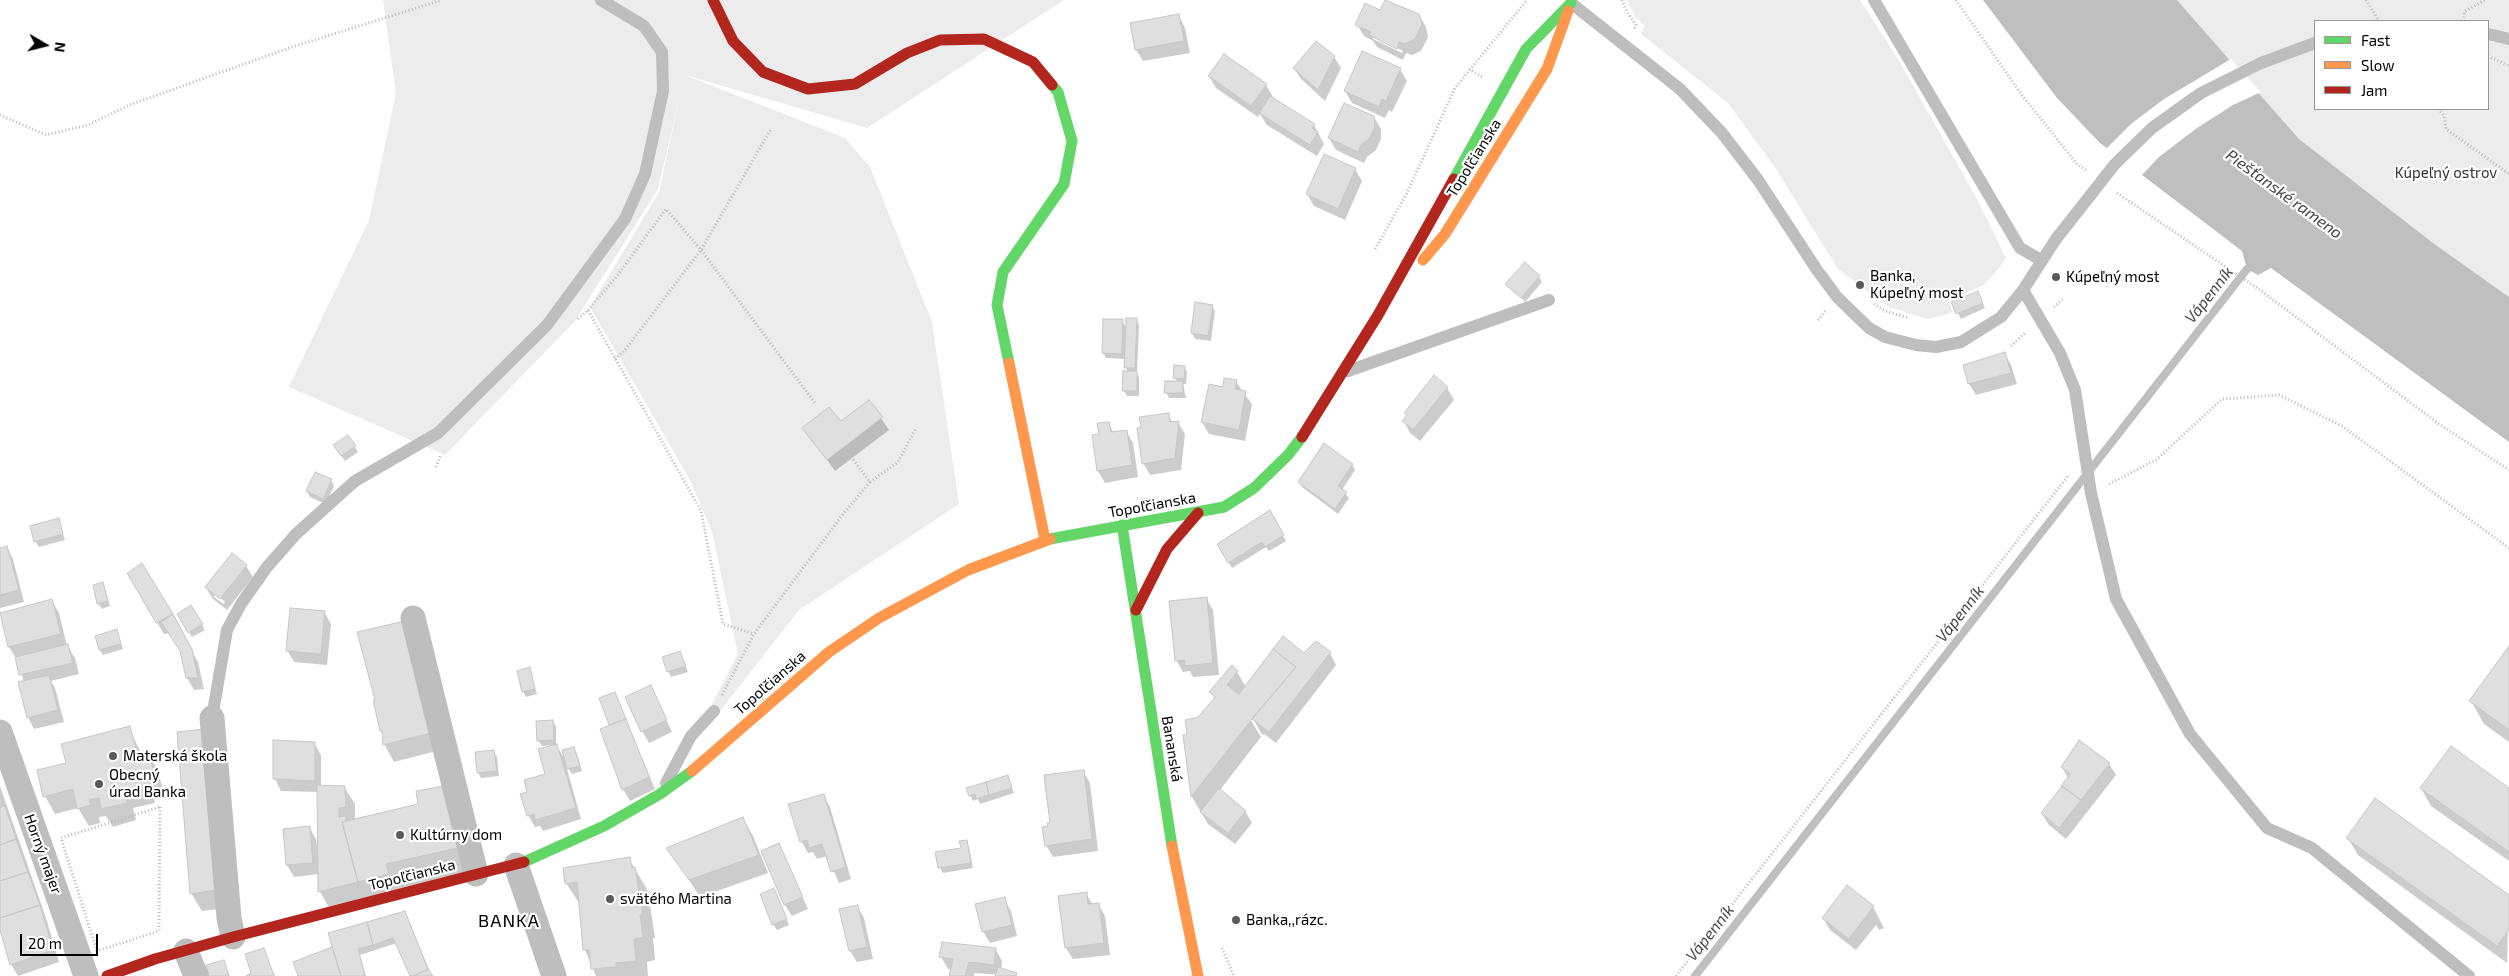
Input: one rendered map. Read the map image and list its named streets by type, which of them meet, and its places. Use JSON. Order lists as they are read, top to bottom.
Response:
{
  "streets": {
    "main road": ["Topoľčianska", "Bananská"],
    "street": ["Horný majer"]
  },
  "crossings": [
    ["Topoľčianska", "Bananská"]
  ],
  "districts": ["BANKA"],
  "water": ["Piešťanské rameno", "Vápenník"],
  "parks": ["Kúpeľný ostrov"],
  "places": [
    "Kúpeľný most",
    "Banka, Kúpeľný most",
    "Materská škola",
    "Obecný úrad Banka",
    "Kultúrny dom",
    "svätého Martina",
    "Banka,,rázc."
  ],
  "legend": ["Fast", "Slow", "Jam"],
  "scale_bar": "20 m",
  "north": "right"
}
